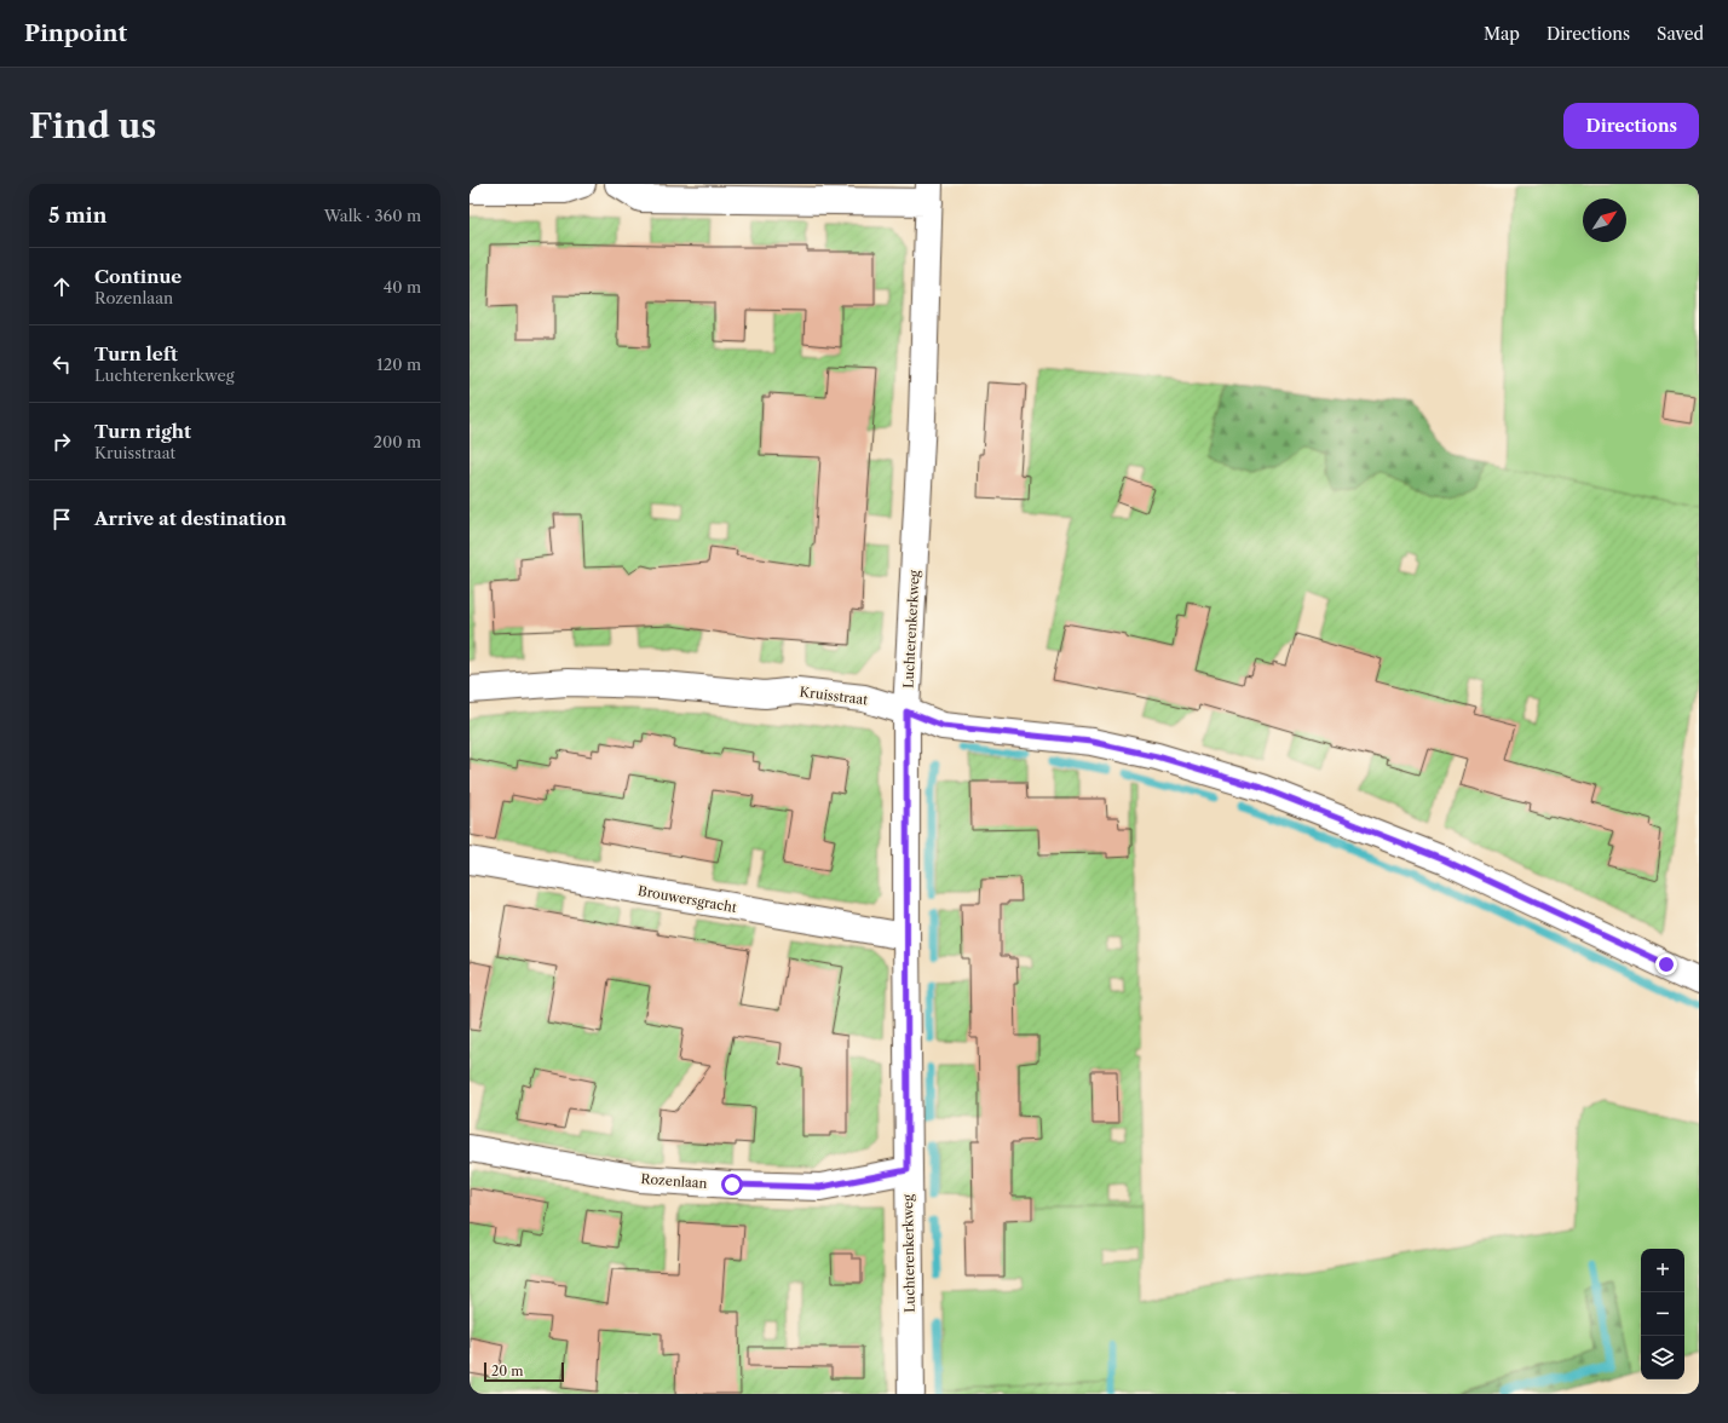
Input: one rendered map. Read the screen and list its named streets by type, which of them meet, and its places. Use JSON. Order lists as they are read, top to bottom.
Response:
{
  "streets": {
    "street": [
      "Luchterenkerkweg",
      "Kruisstraat",
      "Brouwersgracht",
      "Rozenlaan"
    ]
  },
  "crossings": [
    ["Luchterenkerkweg", "Kruisstraat"],
    ["Luchterenkerkweg", "Brouwersgracht"],
    ["Luchterenkerkweg", "Rozenlaan"]
  ],
  "scale_bar": "20 m",
  "north": "top right",
  "page": {
    "header": "Pinpoint",
    "nav": ["Map", "Directions", "Saved"],
    "buttons": "Directions",
    "title": "Find us",
    "heading": ["5 min", "Walk · 360 m"],
    "list": [
      ["Continue", "Rozenlaan", "40 m"],
      ["Turn left", "Luchterenkerkweg", "120 m"],
      ["Turn right", "Kruisstraat", "200 m"],
      "Arrive at destination"
    ],
    "map_buttons": ["+", "−"],
    "scale": "20 m"
  }
}
